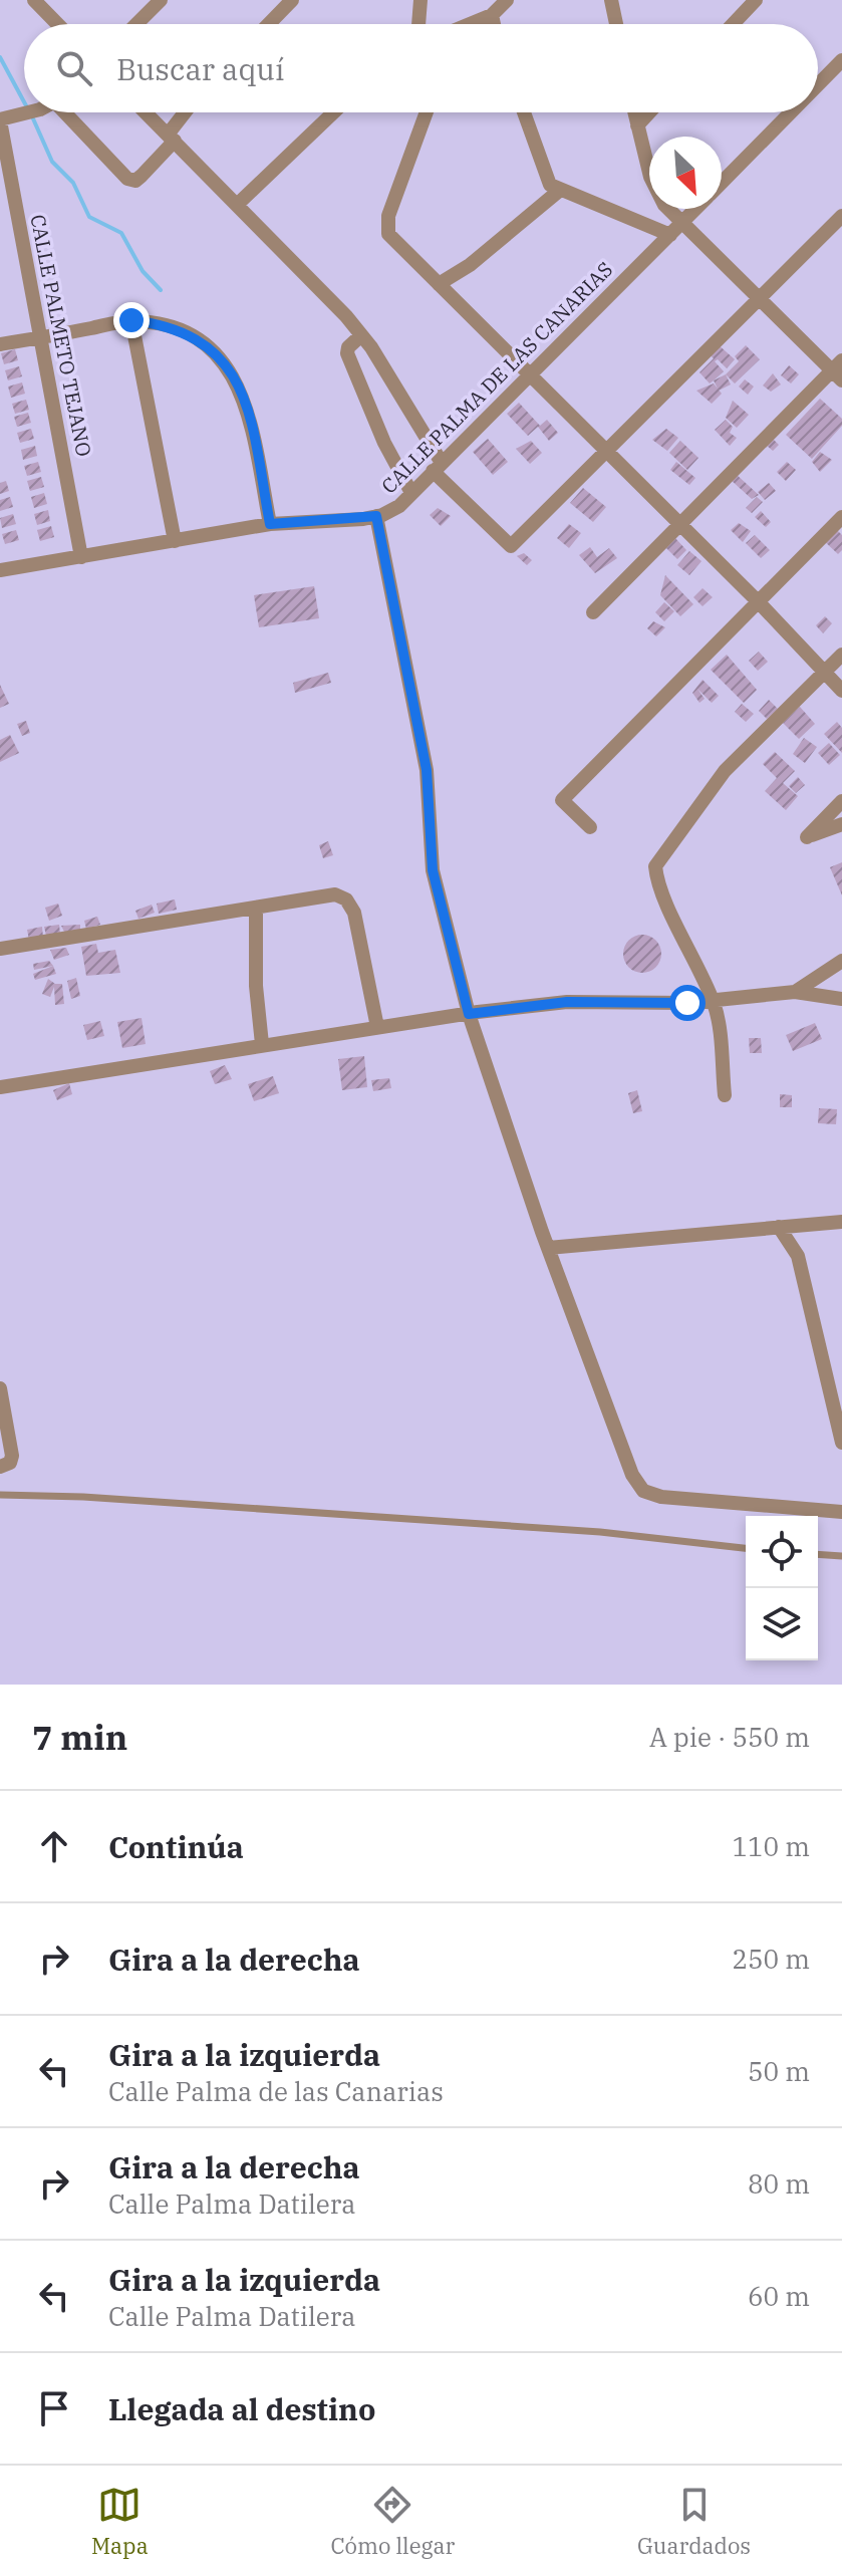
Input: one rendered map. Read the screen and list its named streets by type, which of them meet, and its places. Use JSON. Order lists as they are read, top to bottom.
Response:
{
  "streets": {
    "street": ["CALLE PALMETO TEJANO", "CALLE PALMA DE LAS CANARIAS"]
  },
  "crossings": [
    ["CALLE PALMETO TEJANO", "CALLE PALMA DE LAS CANARIAS"]
  ],
  "north": "bottom right",
  "page": {
    "search": "Buscar aquí",
    "heading": ["7 min", "A pie · 550 m"],
    "list": [
      ["Continúa", "110 m"],
      ["Gira a la derecha", "250 m"],
      ["Gira a la izquierda", "Calle Palma de las Canarias", "50 m"],
      ["Gira a la derecha", "Calle Palma Datilera", "80 m"],
      ["Gira a la izquierda", "Calle Palma Datilera", "60 m"],
      "Llegada al destino"
    ],
    "nav": ["Mapa", "Cómo llegar", "Guardados"]
  }
}
